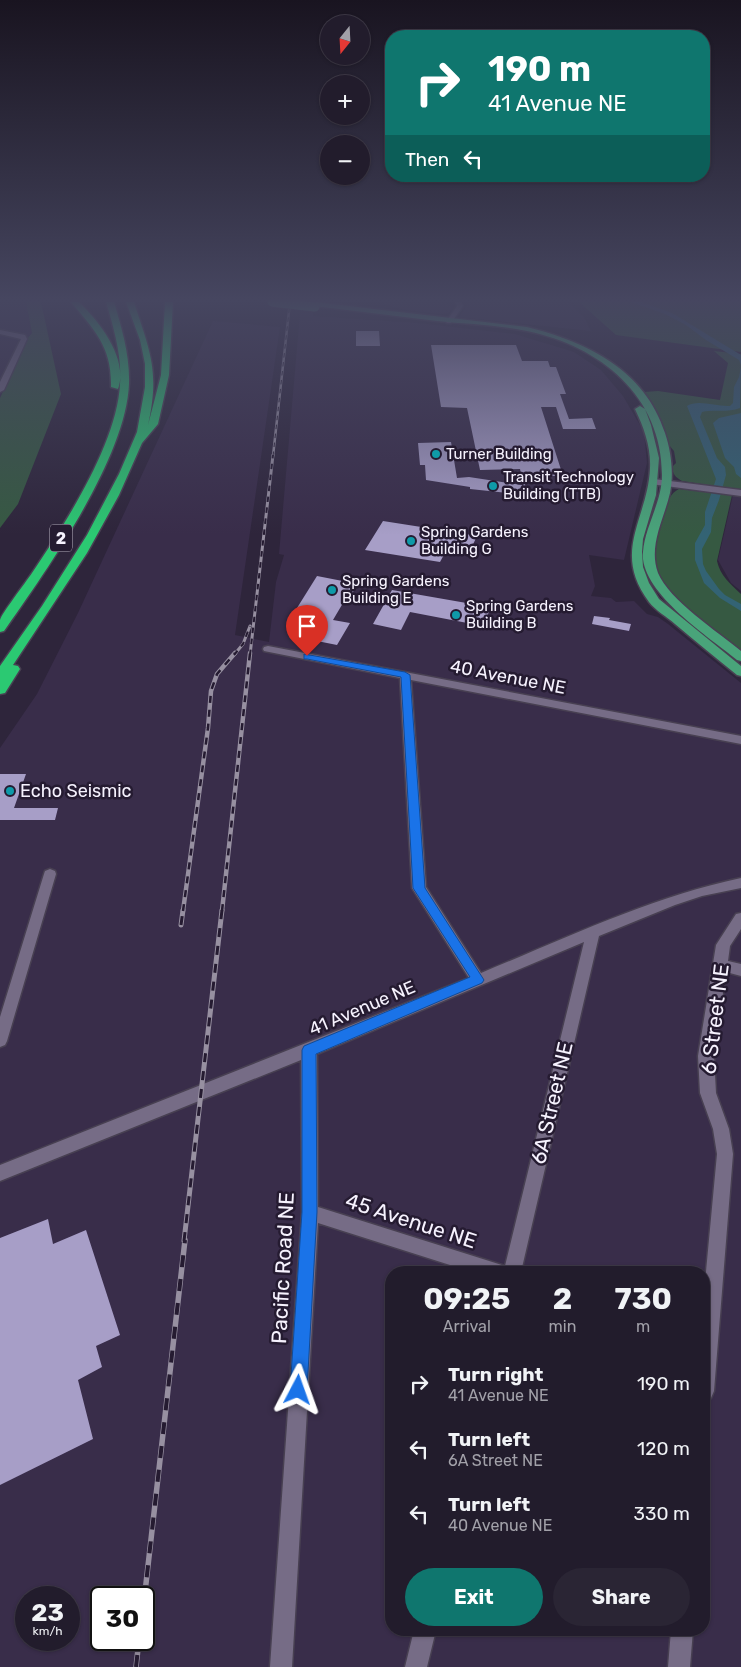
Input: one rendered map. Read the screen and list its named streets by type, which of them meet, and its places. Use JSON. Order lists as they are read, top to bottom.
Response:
{
  "streets": {
    "highway": ["2"],
    "street": [
      "40 Avenue NE",
      "41 Avenue NE",
      "6 Street NE",
      "6A Street NE",
      "45 Avenue NE",
      "Pacific Road NE"
    ]
  },
  "crossings": [
    ["41 Avenue NE", "6A Street NE"],
    ["41 Avenue NE", "Pacific Road NE"],
    ["45 Avenue NE", "Pacific Road NE"]
  ],
  "places": [
    "Turner Building",
    "Transit Technology Building (TTB)",
    "Spring Gardens Building G",
    "Spring Gardens Building E",
    "Spring Gardens Building B",
    "Echo Seismic"
  ],
  "north": "bottom",
  "page": {
    "map_buttons": ["+", "−"],
    "turn": ["190 m", "41 Avenue NE"],
    "then": "Then",
    "eta": [
      "09:25",
      "Arrival",
      "2",
      "min",
      "730",
      "m"
    ],
    "list": [
      {
        "name": "Turn right",
        "note": "41 Avenue NE",
        "value": "190 m"
      },
      {
        "name": "Turn left",
        "note": "6A Street NE",
        "value": "120 m"
      },
      {
        "name": "Turn left",
        "note": "40 Avenue NE",
        "value": "330 m"
      }
    ],
    "buttons": ["Exit", "Share"],
    "speed": "23 km/h",
    "limit": "30"
  }
}
